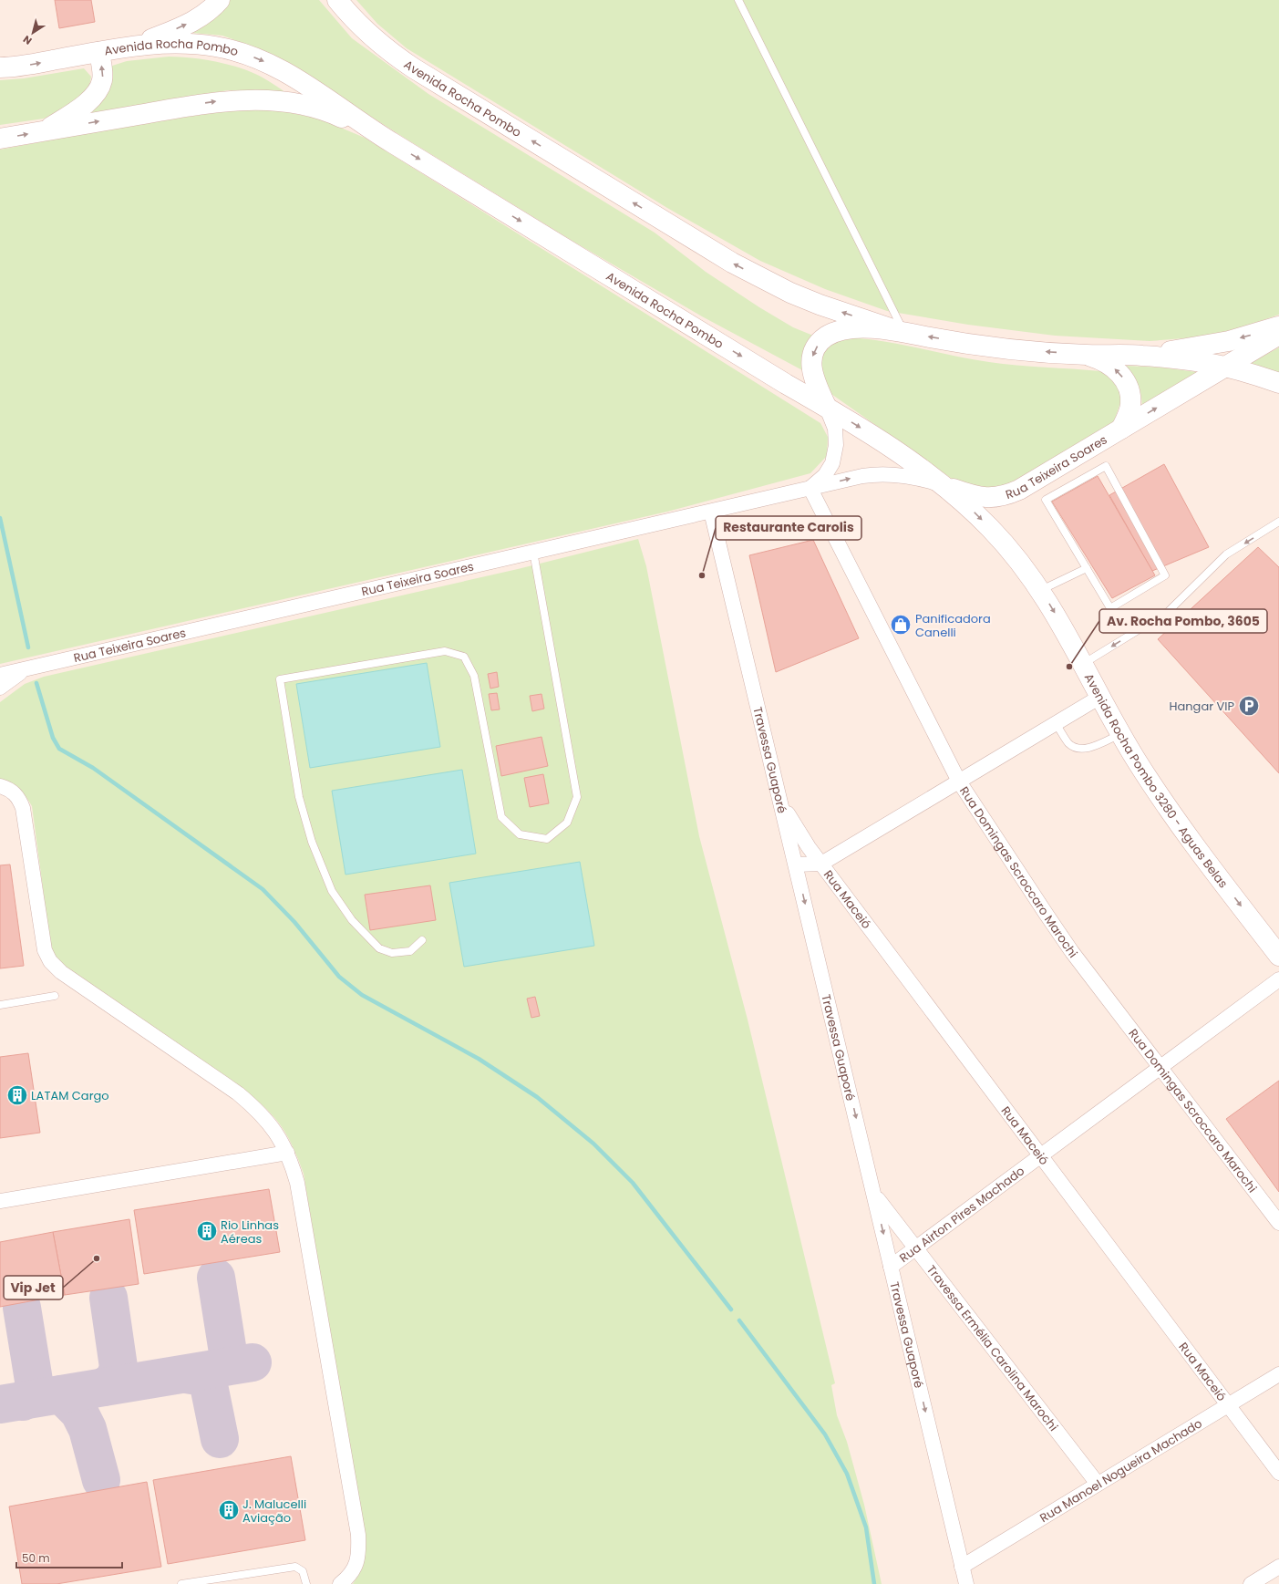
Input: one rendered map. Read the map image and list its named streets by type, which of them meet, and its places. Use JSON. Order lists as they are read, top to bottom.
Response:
{
  "streets": {
    "main road": ["Avenida Rocha Pombo", "Rua Teixeira Soares", "Avenida Rocha Pombo 3280 - Aguas Belas"],
    "street": [
      "Travessa Guaporé",
      "Rua Domingas Scroccaro Marochi",
      "Rua Maceió",
      "Rua Airton Pires Machado",
      "Travessa Ermélia Carolina Marochi",
      "Rua Manoel Nogueira Machado"
    ]
  },
  "crossings": [
    ["Avenida Rocha Pombo", "Rua Teixeira Soares"],
    ["Avenida Rocha Pombo", "Avenida Rocha Pombo 3280 - Aguas Belas"],
    ["Rua Teixeira Soares", "Travessa Guaporé"],
    ["Rua Teixeira Soares", "Avenida Rocha Pombo 3280 - Aguas Belas"],
    ["Rua Teixeira Soares", "Rua Domingas Scroccaro Marochi"],
    ["Travessa Guaporé", "Rua Maceió"],
    ["Travessa Guaporé", "Rua Airton Pires Machado"],
    ["Travessa Guaporé", "Travessa Ermélia Carolina Marochi"],
    ["Travessa Guaporé", "Rua Manoel Nogueira Machado"],
    ["Rua Domingas Scroccaro Marochi", "Rua Airton Pires Machado"],
    ["Rua Maceió", "Rua Airton Pires Machado"],
    ["Rua Maceió", "Rua Manoel Nogueira Machado"],
    ["Rua Airton Pires Machado", "Travessa Ermélia Carolina Marochi"],
    ["Travessa Ermélia Carolina Marochi", "Rua Manoel Nogueira Machado"]
  ],
  "one_way": ["Travessa Guaporé", "Avenida Rocha Pombo 3280 - Aguas Belas"],
  "places": {
    "other": ["Restaurante Carolis", "Av. Rocha Pombo, 3605", "Vip Jet"],
    "shop": ["Panificadora Canelli"],
    "parking": ["Hangar VIP"],
    "building": ["LATAM Cargo", "Rio Linhas Aéreas", "J. Malucelli Aviação"]
  },
  "scale_bar": "50 m",
  "north": "bottom left"
}
